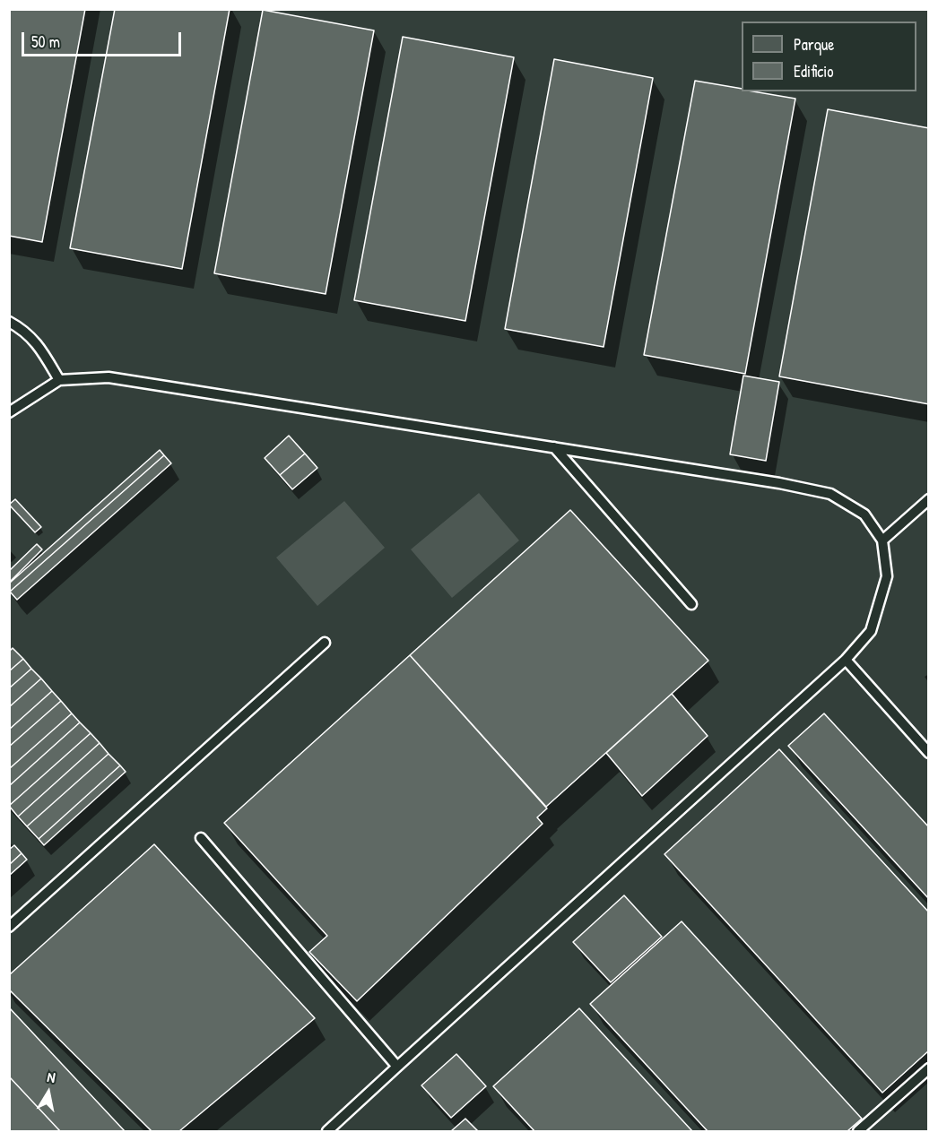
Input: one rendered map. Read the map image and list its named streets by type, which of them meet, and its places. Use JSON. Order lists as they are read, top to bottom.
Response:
{
  "legend": ["Parque", "Edificio"],
  "scale_bar": "50 m",
  "north": "top"
}
